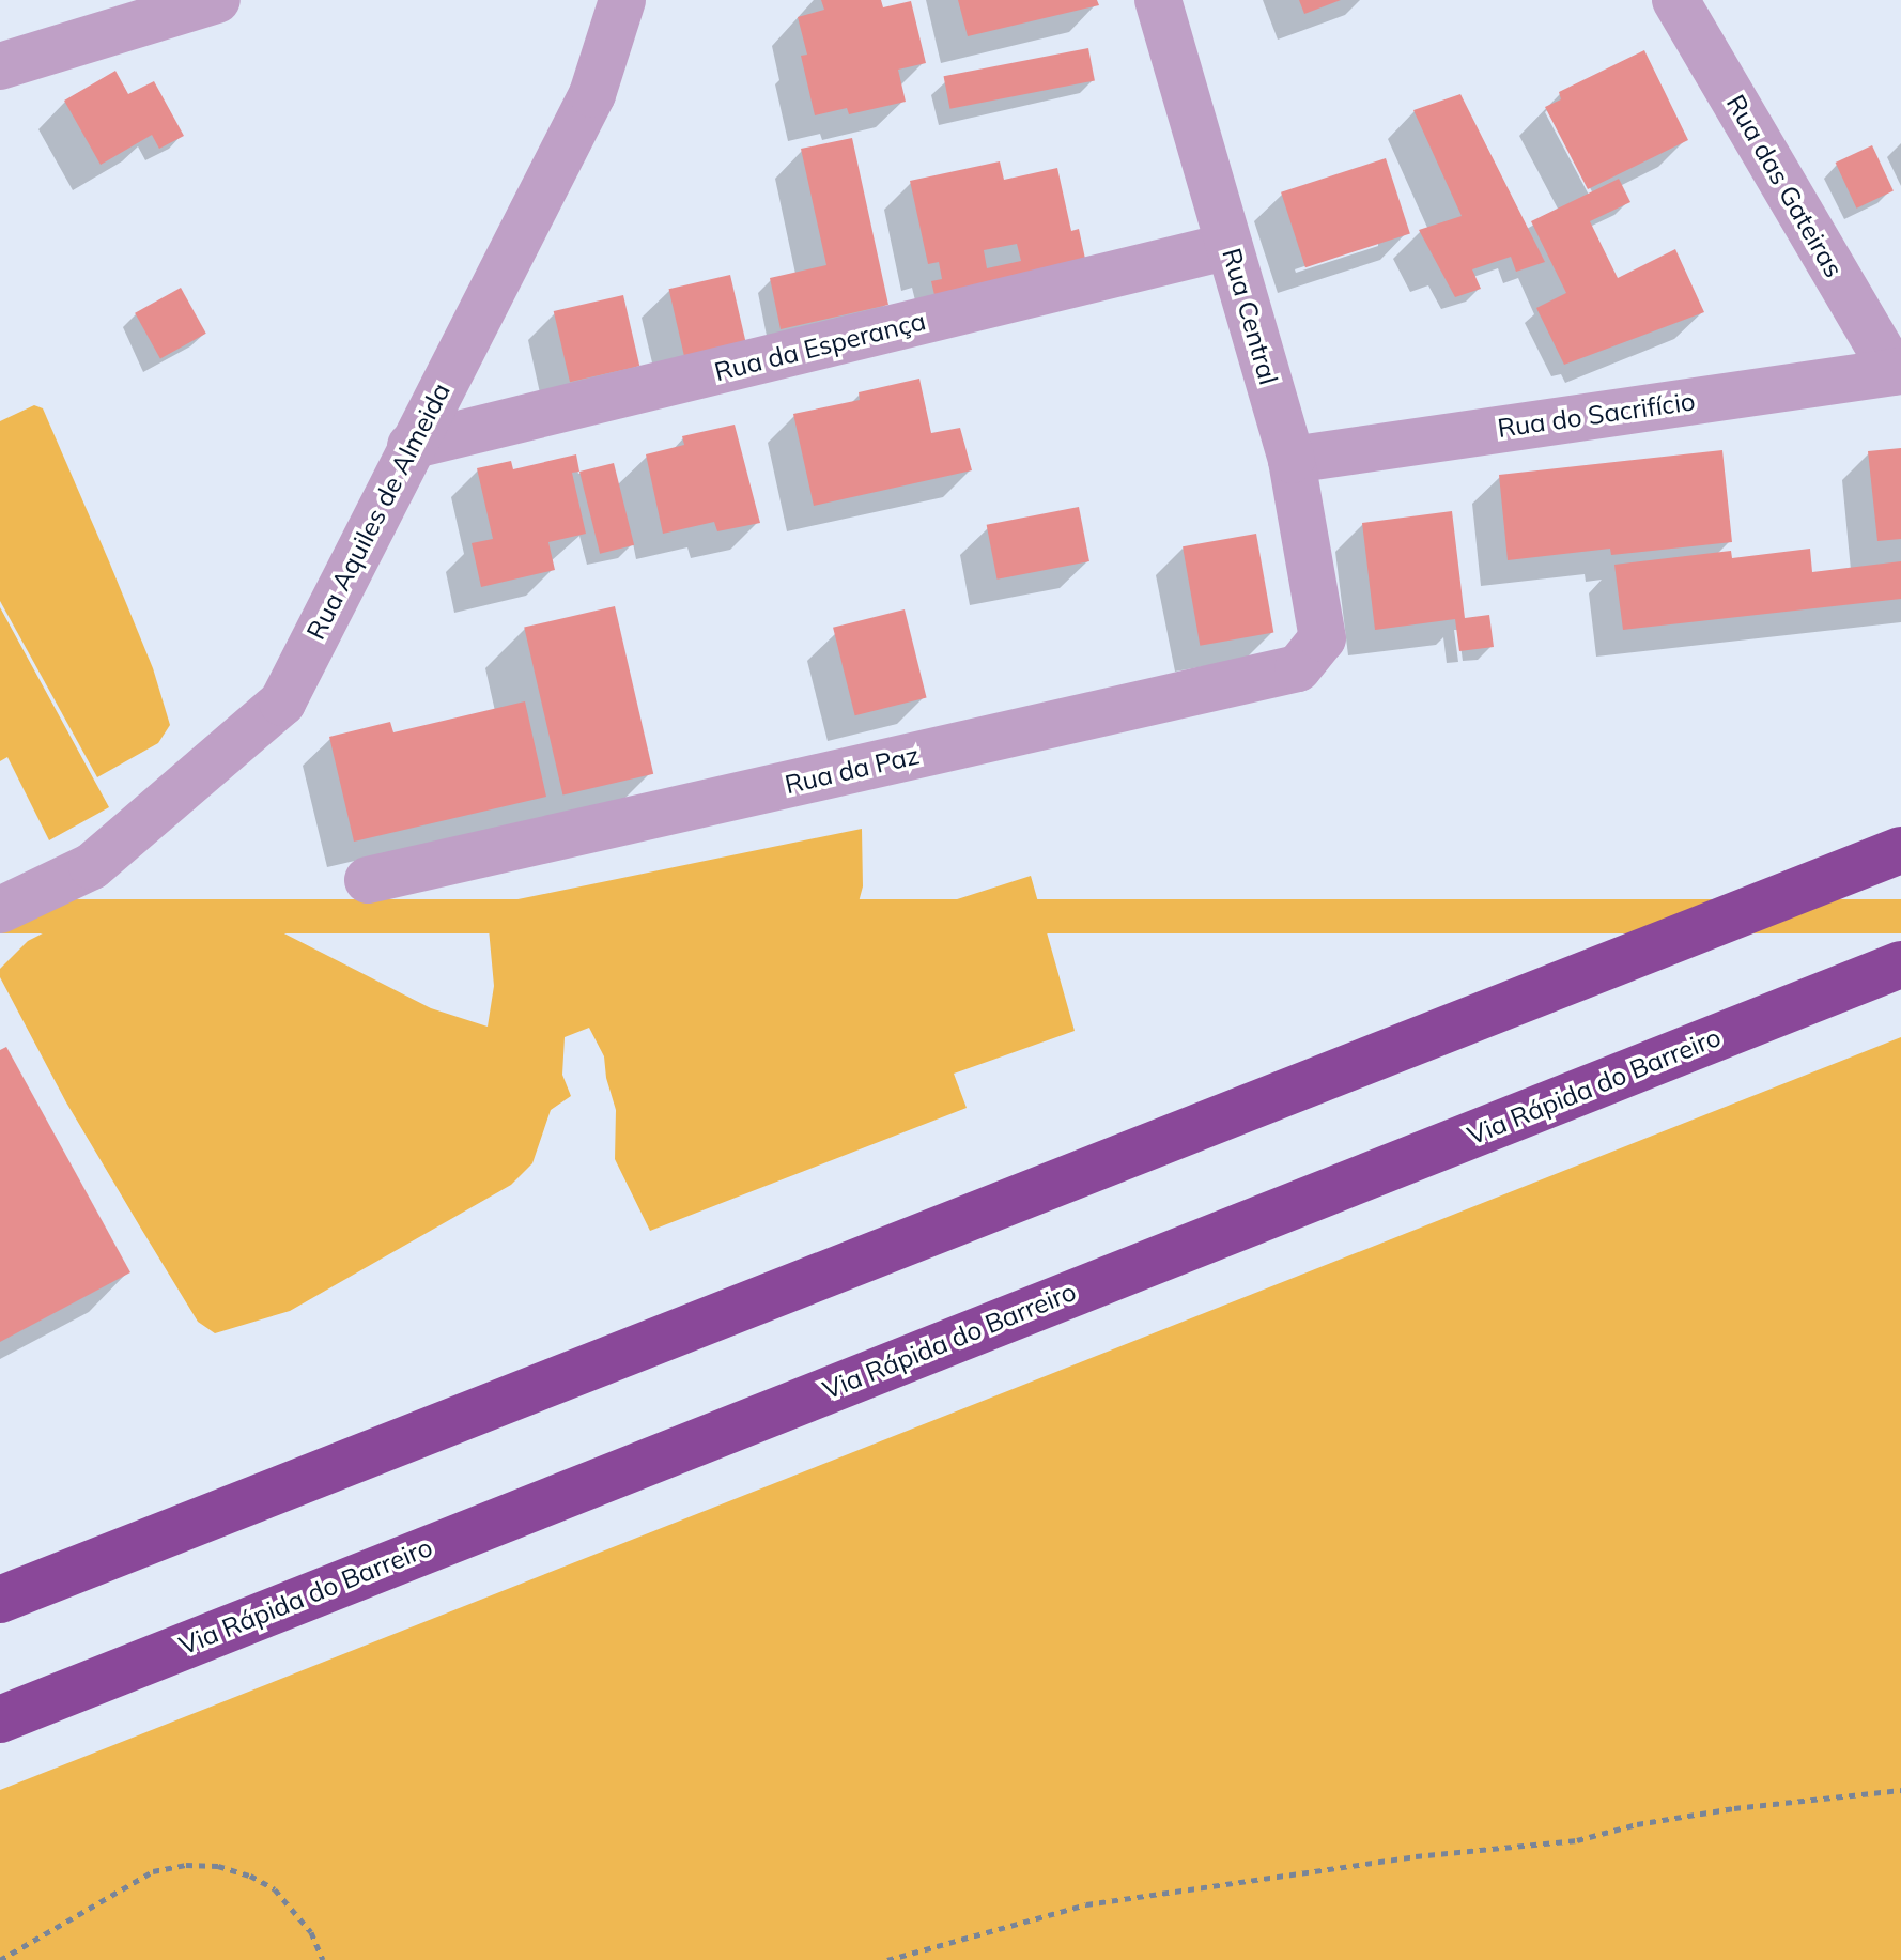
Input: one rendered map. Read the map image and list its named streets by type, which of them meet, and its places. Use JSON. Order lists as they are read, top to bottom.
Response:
{
  "streets": {
    "highway": ["Via Rápida do Barreiro"],
    "street": [
      "Rua das Gateiras",
      "Rua Central",
      "Rua da Esperança",
      "Rua do Sacrifício",
      "Rua Aquiles de Almeida",
      "Rua da Paz"
    ]
  },
  "crossings": [
    ["Rua das Gateiras", "Rua do Sacrifício"],
    ["Rua Central", "Rua da Esperança"],
    ["Rua Central", "Rua do Sacrifício"],
    ["Rua Central", "Rua da Paz"],
    ["Rua da Esperança", "Rua Aquiles de Almeida"]
  ]
}
